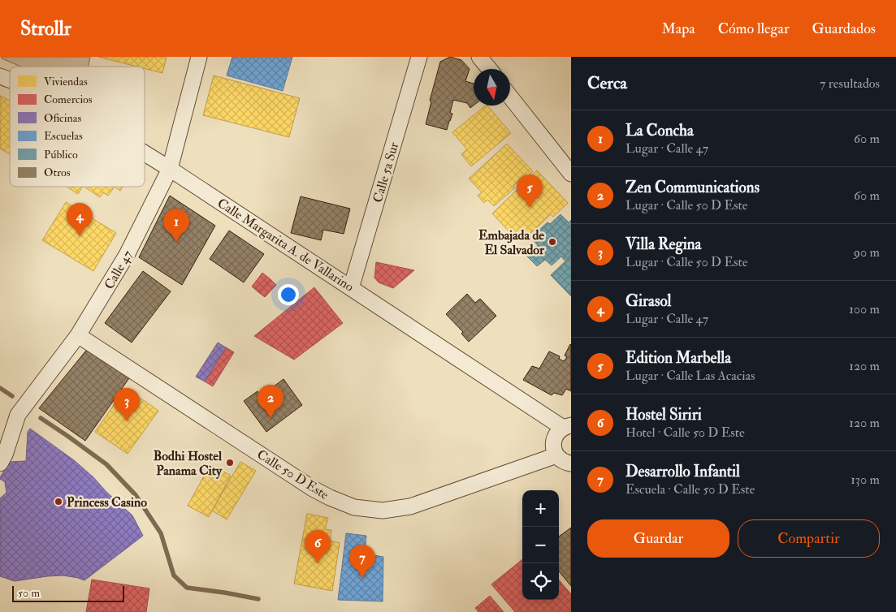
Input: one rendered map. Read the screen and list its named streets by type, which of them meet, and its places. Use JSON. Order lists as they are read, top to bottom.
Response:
{
  "streets": {
    "street": [
      "Calle 5a Sur",
      "Calle Margarita A. de Vallarino",
      "Calle 47",
      "Calle 50 D Este"
    ]
  },
  "crossings": [
    ["Calle 5a Sur", "Calle Margarita A. de Vallarino"],
    ["Calle Margarita A. de Vallarino", "Calle 47"],
    ["Calle 47", "Calle 50 D Este"]
  ],
  "places": ["Embajada de El Salvador", "Bodhi Hostel Panama City", "Princess Casino"],
  "legend": [
    "Viviendas",
    "Comercios",
    "Oficinas",
    "Escuelas",
    "Público",
    "Otros"
  ],
  "scale_bar": "50 m",
  "north": "bottom",
  "page": {
    "header": "Strollr",
    "nav": ["Mapa", "Cómo llegar", "Guardados"],
    "heading": ["Cerca", "7 resultados"],
    "list": [
      {
        "mark": "1",
        "name": "La Concha",
        "note": "Lugar · Calle 47",
        "value": "60 m"
      },
      {
        "mark": "2",
        "name": "Zen Communications",
        "note": "Lugar · Calle 50 D Este",
        "value": "60 m"
      },
      {
        "mark": "3",
        "name": "Villa Regina",
        "note": "Lugar · Calle 50 D Este",
        "value": "90 m"
      },
      {
        "mark": "4",
        "name": "Girasol",
        "note": "Lugar · Calle 47",
        "value": "100 m"
      },
      {
        "mark": "5",
        "name": "Edition Marbella",
        "note": "Lugar · Calle Las Acacias",
        "value": "120 m"
      },
      {
        "mark": "6",
        "name": "Hostel Siriri",
        "note": "Hotel · Calle 50 D Este",
        "value": "120 m"
      },
      {
        "mark": "7",
        "name": "Desarrollo Infantil",
        "note": "Escuela · Calle 50 D Este",
        "value": "130 m"
      }
    ],
    "pins": [
      "5",
      "4",
      "1",
      "2",
      "3",
      "6",
      "7"
    ],
    "map_buttons": ["+", "−"],
    "buttons": ["Guardar", "Compartir"],
    "scale": "50 m"
  }
}
